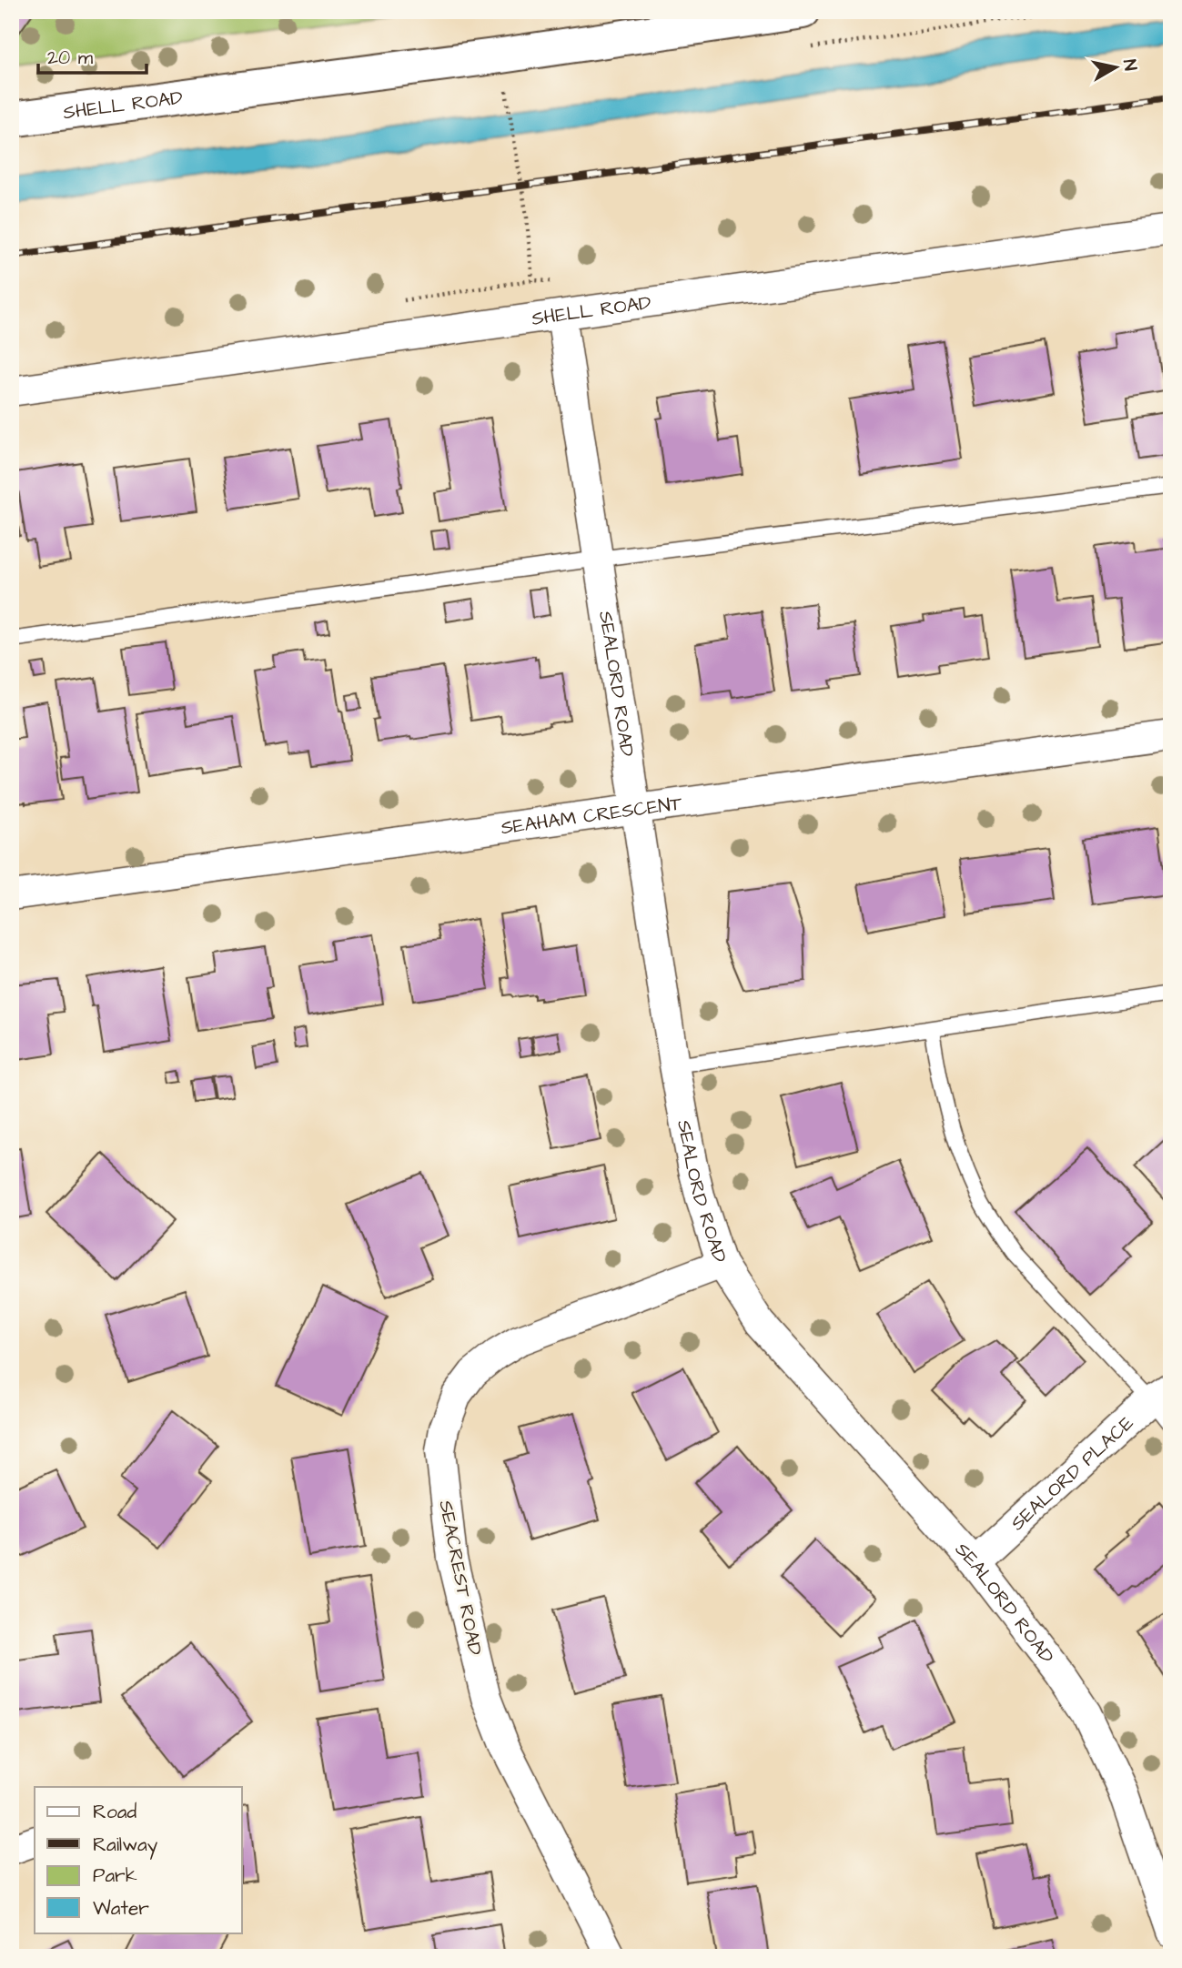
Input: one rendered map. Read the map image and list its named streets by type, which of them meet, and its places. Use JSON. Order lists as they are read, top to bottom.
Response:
{
  "streets": {
    "street": [
      "SHELL ROAD",
      "SEALORD ROAD",
      "SEAHAM CRESCENT",
      "SEALORD PLACE",
      "SEACREST ROAD"
    ]
  },
  "crossings": [
    ["SHELL ROAD", "SEALORD ROAD"],
    ["SEALORD ROAD", "SEAHAM CRESCENT"],
    ["SEALORD ROAD", "SEALORD PLACE"],
    ["SEALORD ROAD", "SEACREST ROAD"]
  ],
  "legend": [
    "Road",
    "Railway",
    "Park",
    "Water"
  ],
  "scale_bar": "20 m",
  "north": "right"
}
